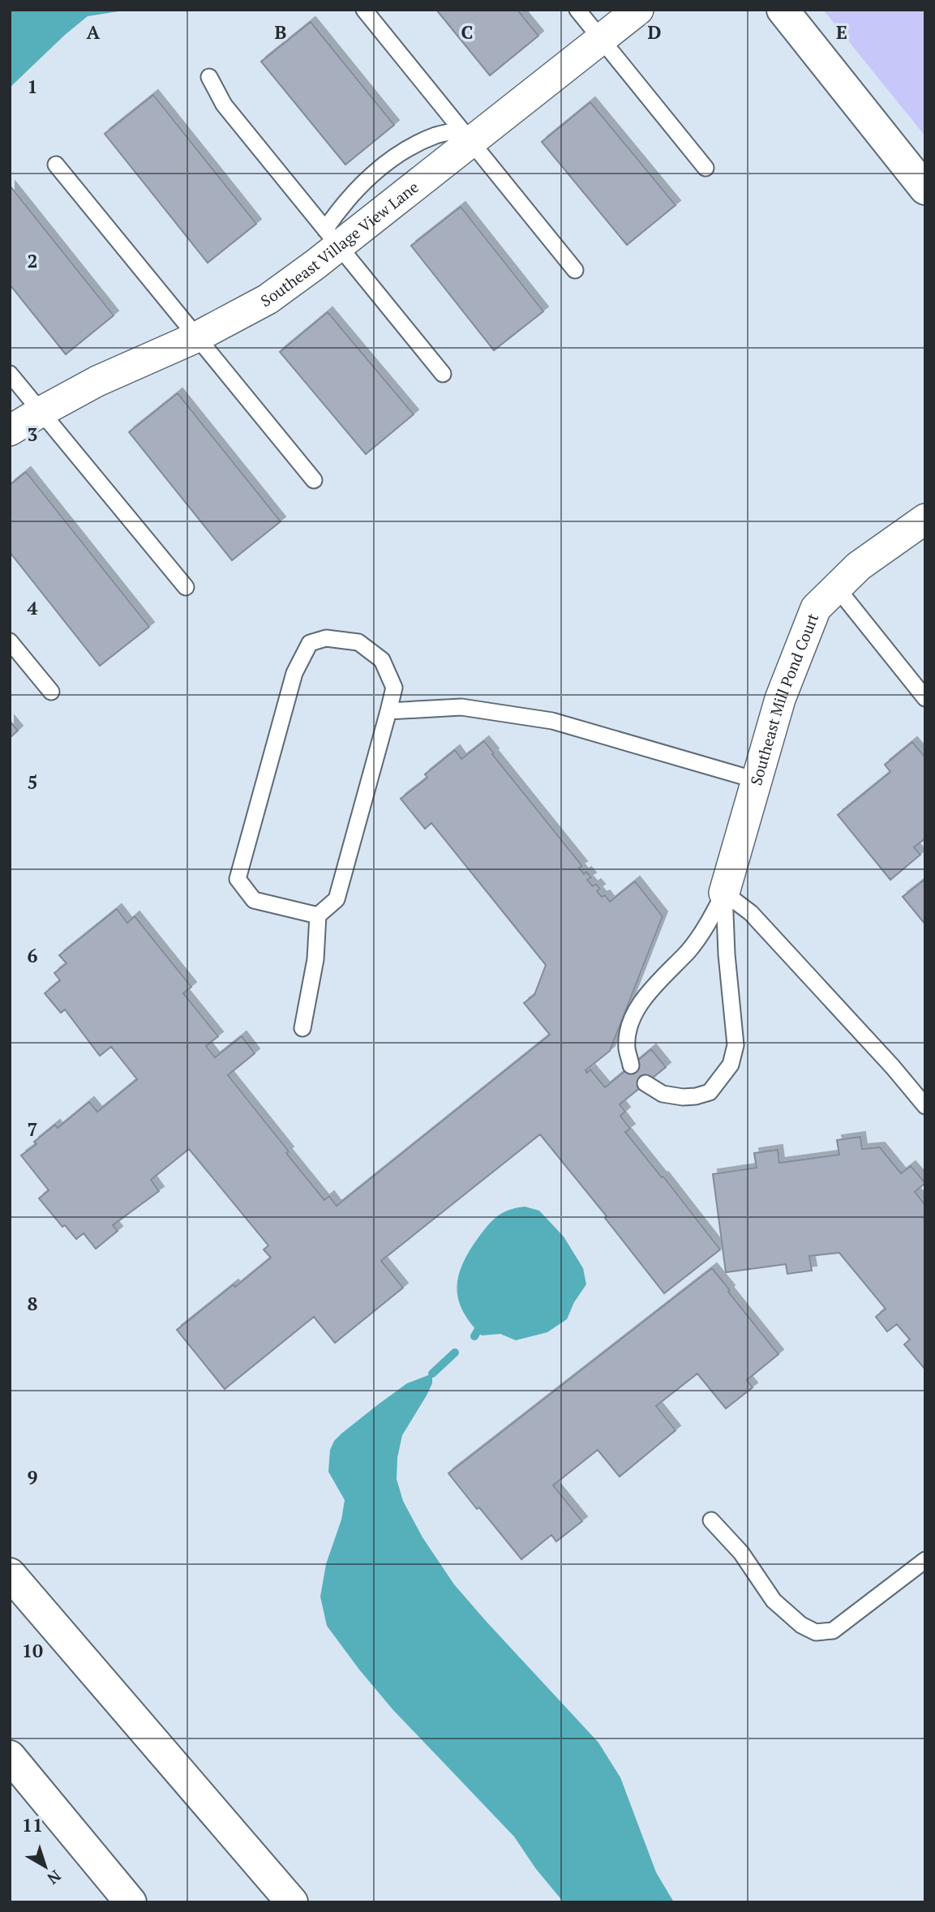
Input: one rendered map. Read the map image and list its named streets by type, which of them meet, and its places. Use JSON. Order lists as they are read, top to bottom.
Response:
{
  "streets": {
    "street": ["Southeast Village View Lane", "Southeast Mill Pond Court"]
  },
  "north": "bottom right",
  "grid": {
    "columns": [
      "A",
      "B",
      "C",
      "D",
      "E"
    ],
    "rows": [
      "1",
      "2",
      "3",
      "4",
      "5",
      "6",
      "7",
      "8",
      "9",
      "10",
      "11"
    ]
  }
}
